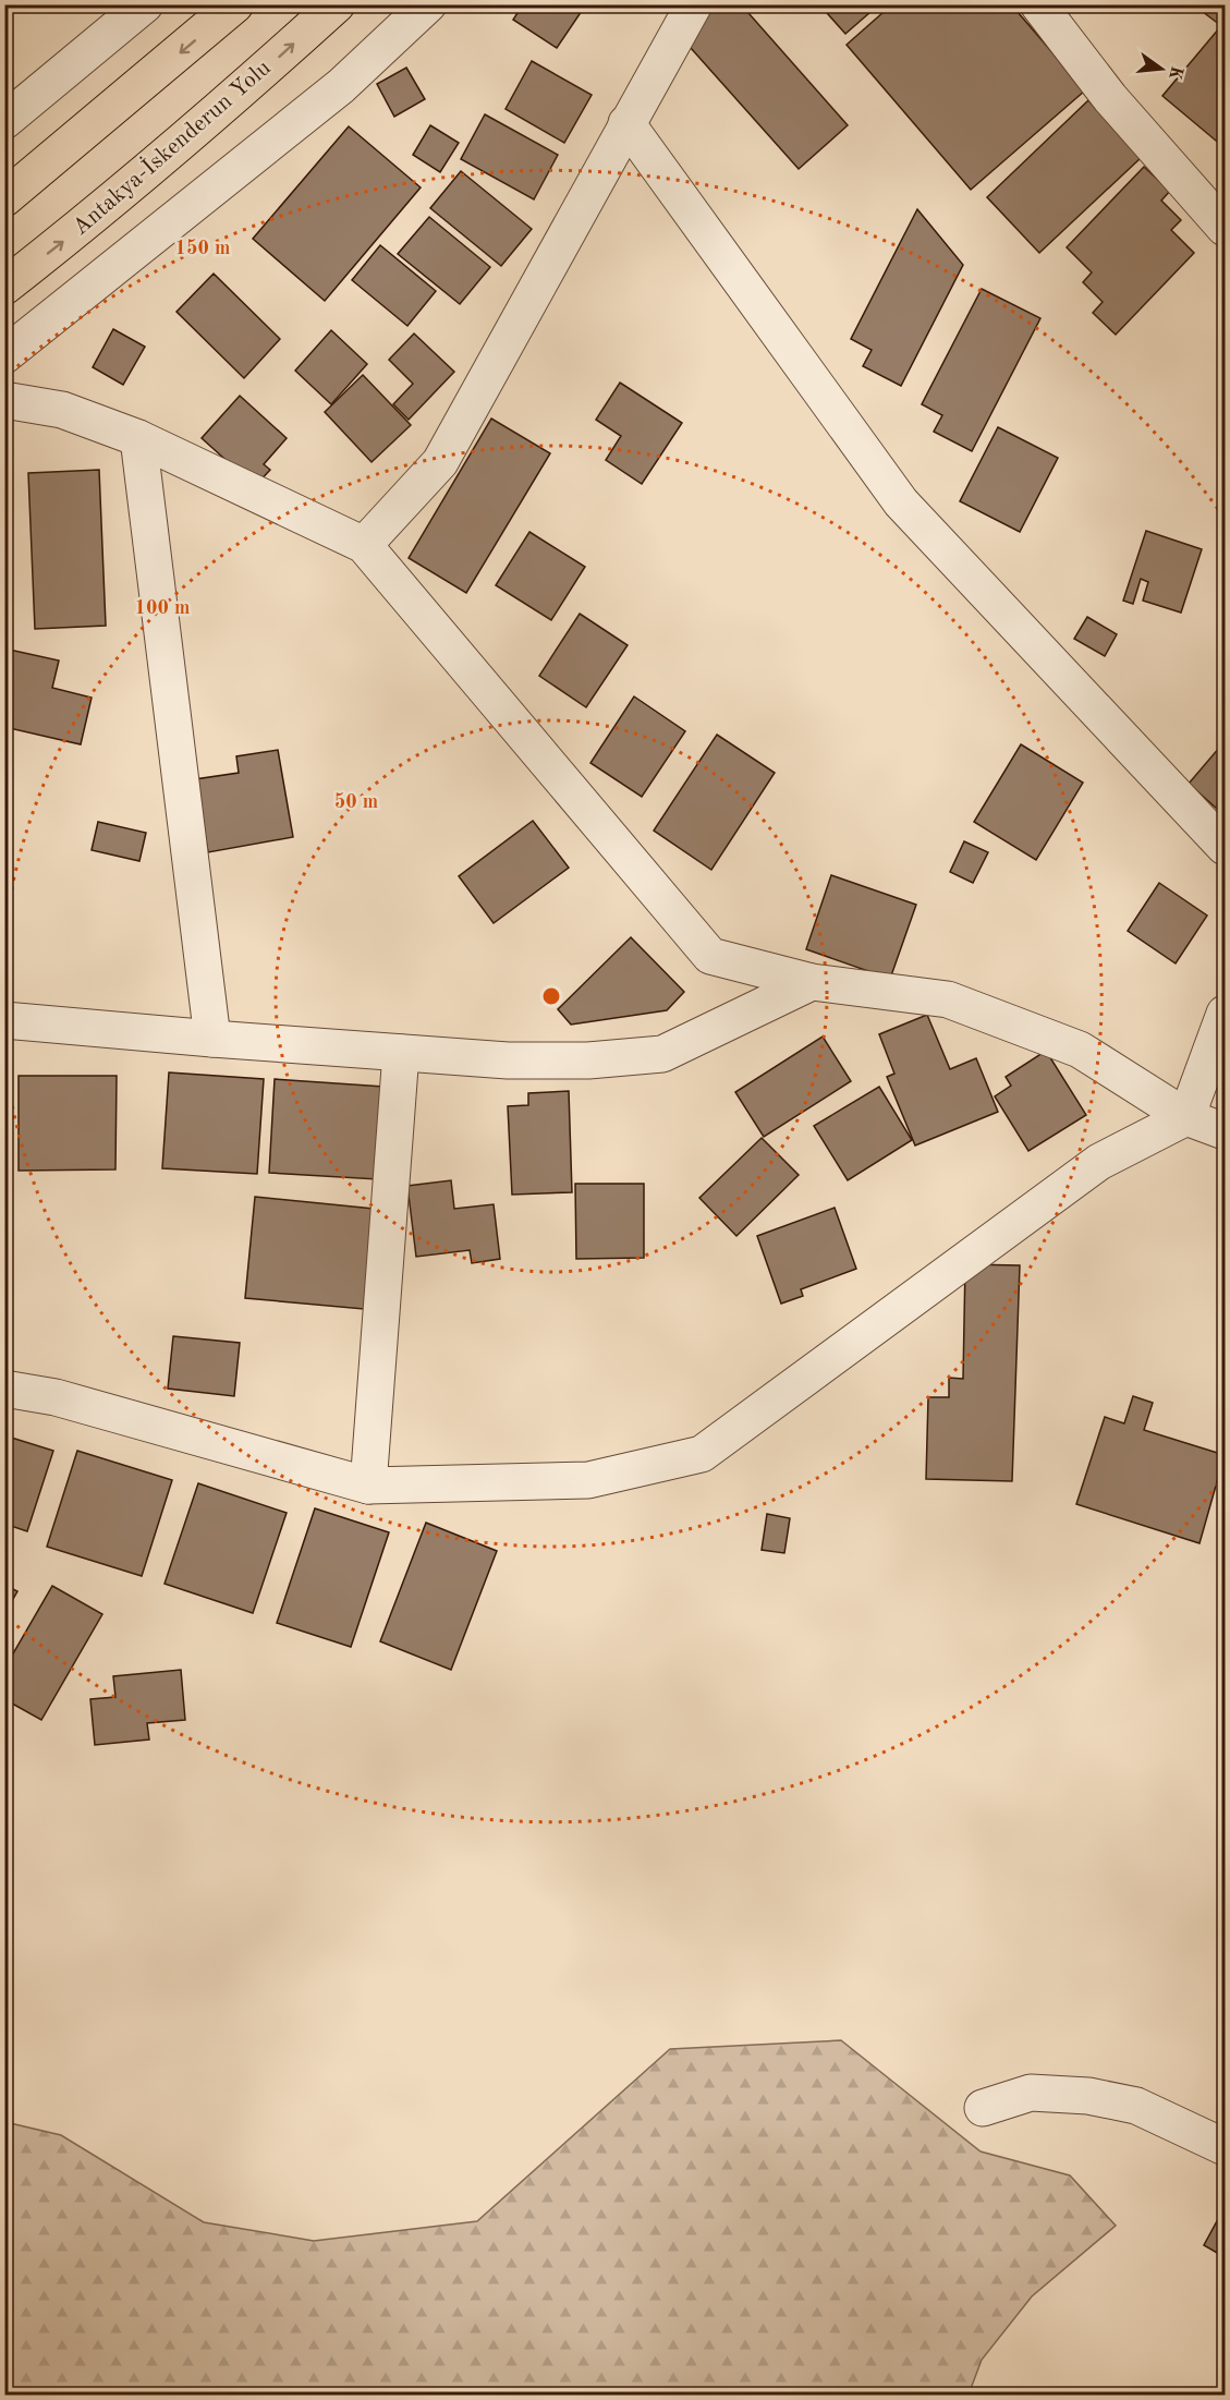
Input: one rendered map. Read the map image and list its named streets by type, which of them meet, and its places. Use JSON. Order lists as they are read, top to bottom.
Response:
{
  "streets": {
    "highway": ["Antakya-İskenderun Yolu"]
  },
  "north": "right",
  "rings": ["150 m", "100 m", "50 m"]
}
